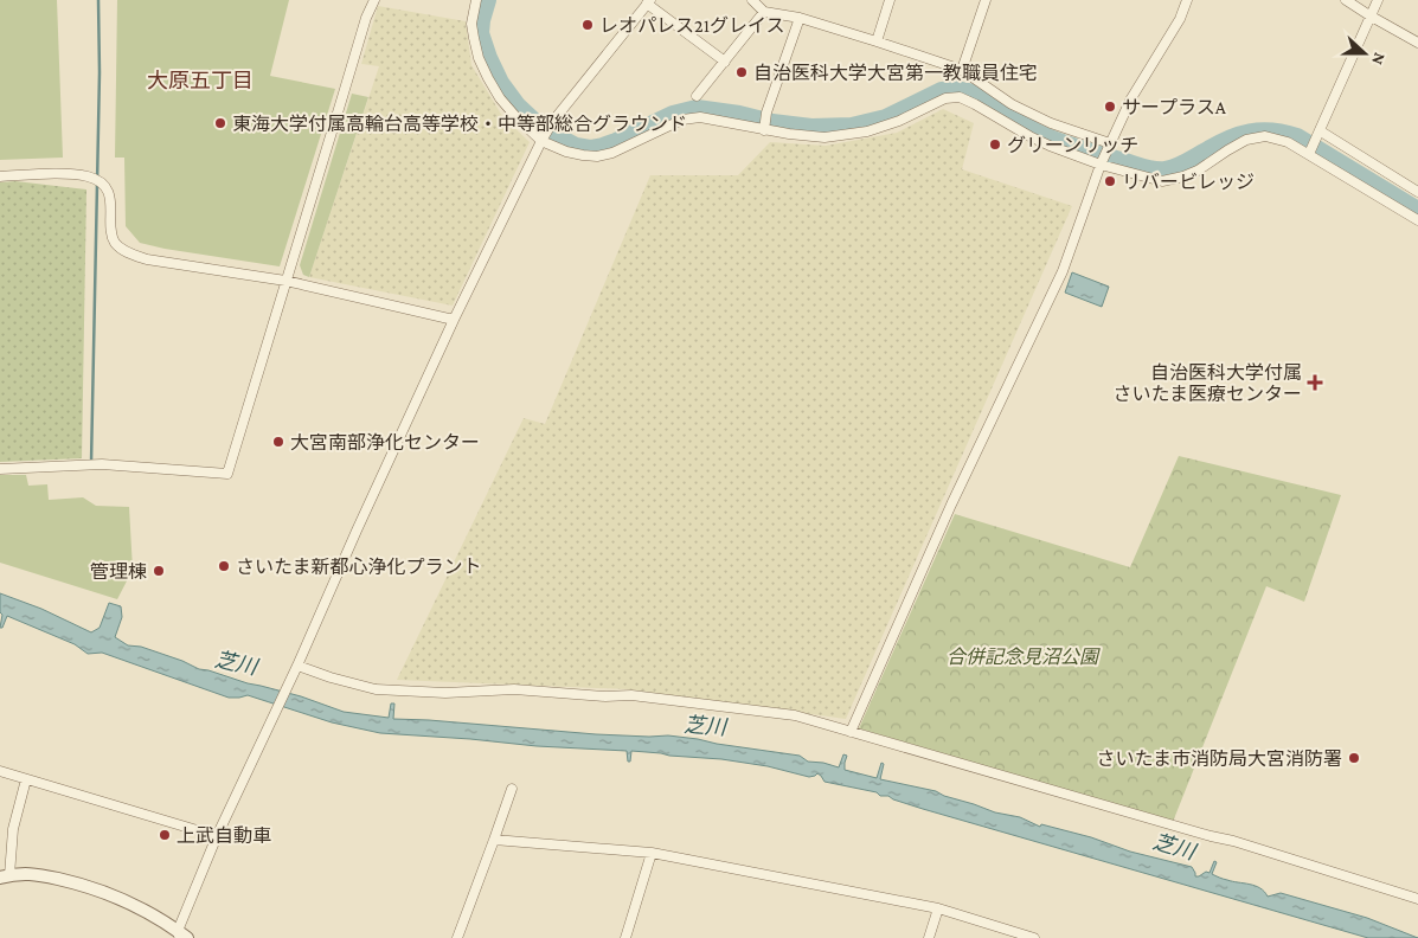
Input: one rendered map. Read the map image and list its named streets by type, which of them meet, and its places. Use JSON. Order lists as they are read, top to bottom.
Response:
{
  "districts": ["大原五丁目"],
  "water": ["芝川"],
  "parks": ["合併記念見沼公園"],
  "places": {
    "other": [
      "レオパレス21グレイス",
      "自治医科大学大宮第一教職員住宅",
      "サープラスA",
      "東海大学付属高輪台高等学校・中等部総合グラウンド",
      "グリーンリッチ",
      "リバービレッジ",
      "大宮南部浄化センター",
      "さいたま新都心浄化プラント",
      "管理棟",
      "さいたま市消防局大宮消防署",
      "上武自動車"
    ],
    "health": ["自治医科大学付属 さいたま医療センター"]
  },
  "north": "right"
}
